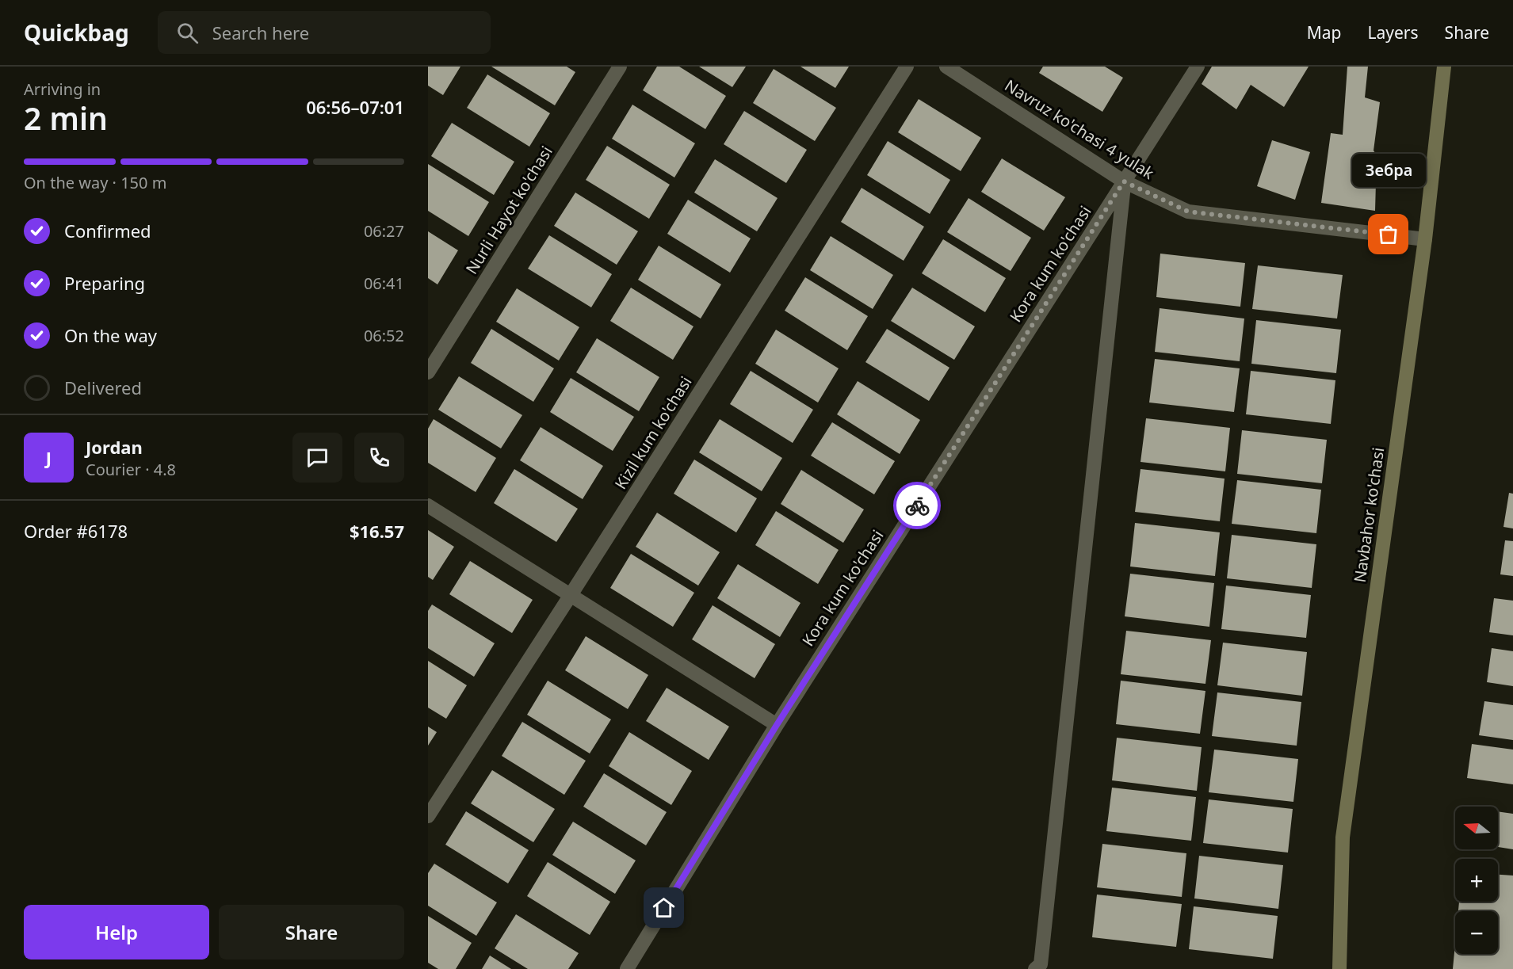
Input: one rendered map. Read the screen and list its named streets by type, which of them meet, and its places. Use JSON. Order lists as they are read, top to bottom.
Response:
{
  "streets": {
    "main road": ["Navbahor ko'chasi"],
    "street": [
      "Navruz ko'chasi 4 yulak",
      "Nurli Hayot ko'chasi",
      "Kora kum ko'chasi",
      "Kizil kum ko'chasi"
    ]
  },
  "crossings": [
    ["Navruz ko'chasi 4 yulak", "Kora kum ko'chasi"],
    ["Navruz ko'chasi 4 yulak", "Navbahor ko'chasi"]
  ],
  "places": ["Зебра"],
  "north": "left",
  "page": {
    "header": "Quickbag",
    "search": "Search here",
    "nav": ["Map", "Layers", "Share"],
    "heading": ["2 min", "Arriving in", "06:56–07:01"],
    "panel": [
      "Jordan",
      "Courier · 4.8",
      "Order #6178",
      "$16.57"
    ],
    "bar": "On the way · 150 m",
    "bubble": "Зебра",
    "list": [
      ["Confirmed", "06:27"],
      ["Preparing", "06:41"],
      ["On the way", "06:52"],
      "Delivered"
    ],
    "round": "J",
    "map_buttons": ["+", "−"],
    "buttons": ["Help", "Share"]
  }
}
